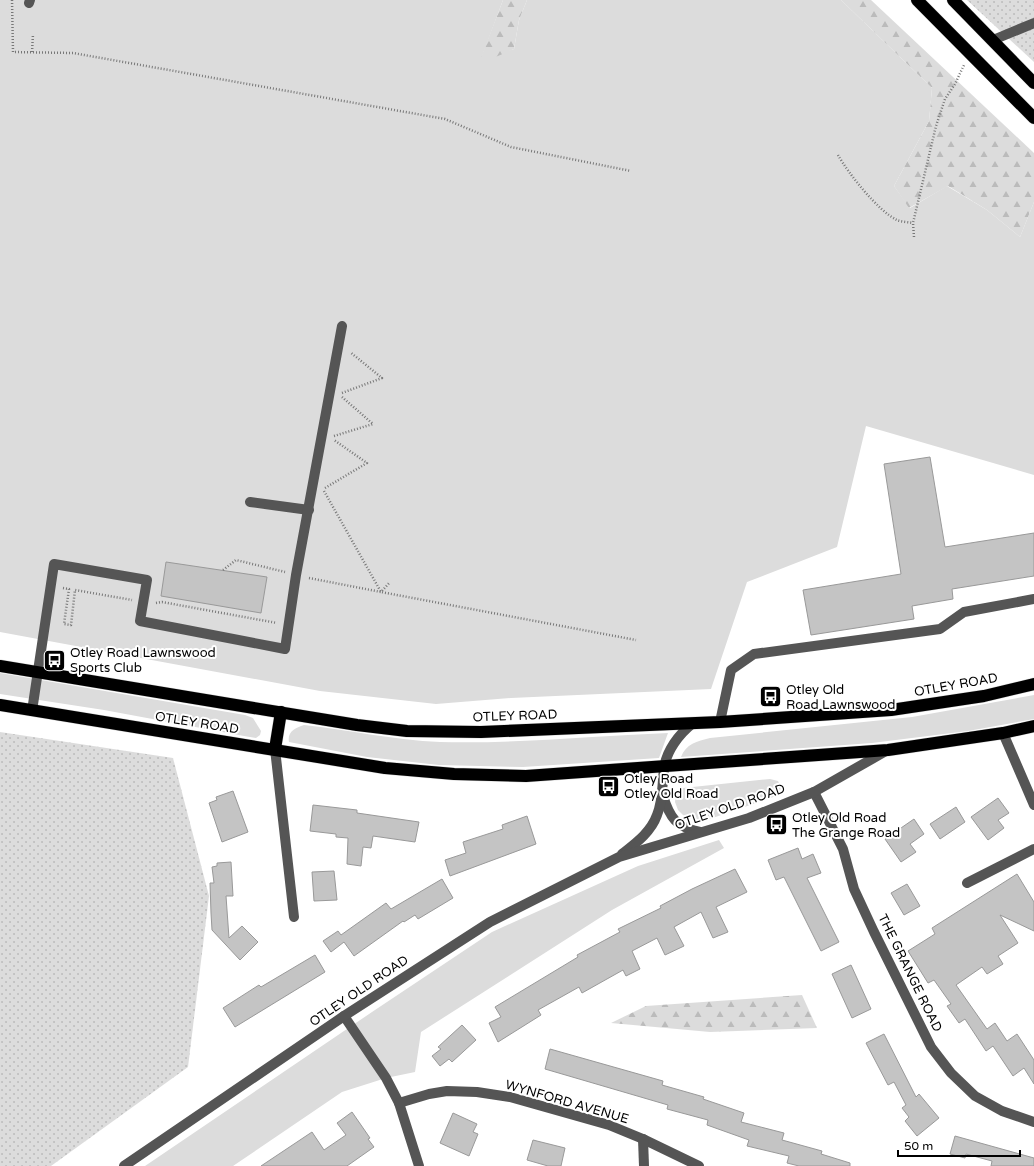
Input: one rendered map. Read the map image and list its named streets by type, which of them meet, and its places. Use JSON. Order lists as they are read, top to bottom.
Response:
{
  "streets": {
    "highway": ["OTLEY ROAD"],
    "street": ["OTLEY OLD ROAD", "THE GRANGE ROAD", "WYNFORD AVENUE"]
  },
  "crossings": [
    ["OTLEY ROAD", "OTLEY OLD ROAD"],
    ["OTLEY OLD ROAD", "THE GRANGE ROAD"]
  ],
  "places": {
    "bus stop": [
      "Otley Road Lawnswood Sports Club",
      "Otley Old Road Lawnswood",
      "Otley Road Otley Old Road",
      "Otley Old Road The Grange Road"
    ]
  },
  "scale_bar": "50 m"
}
